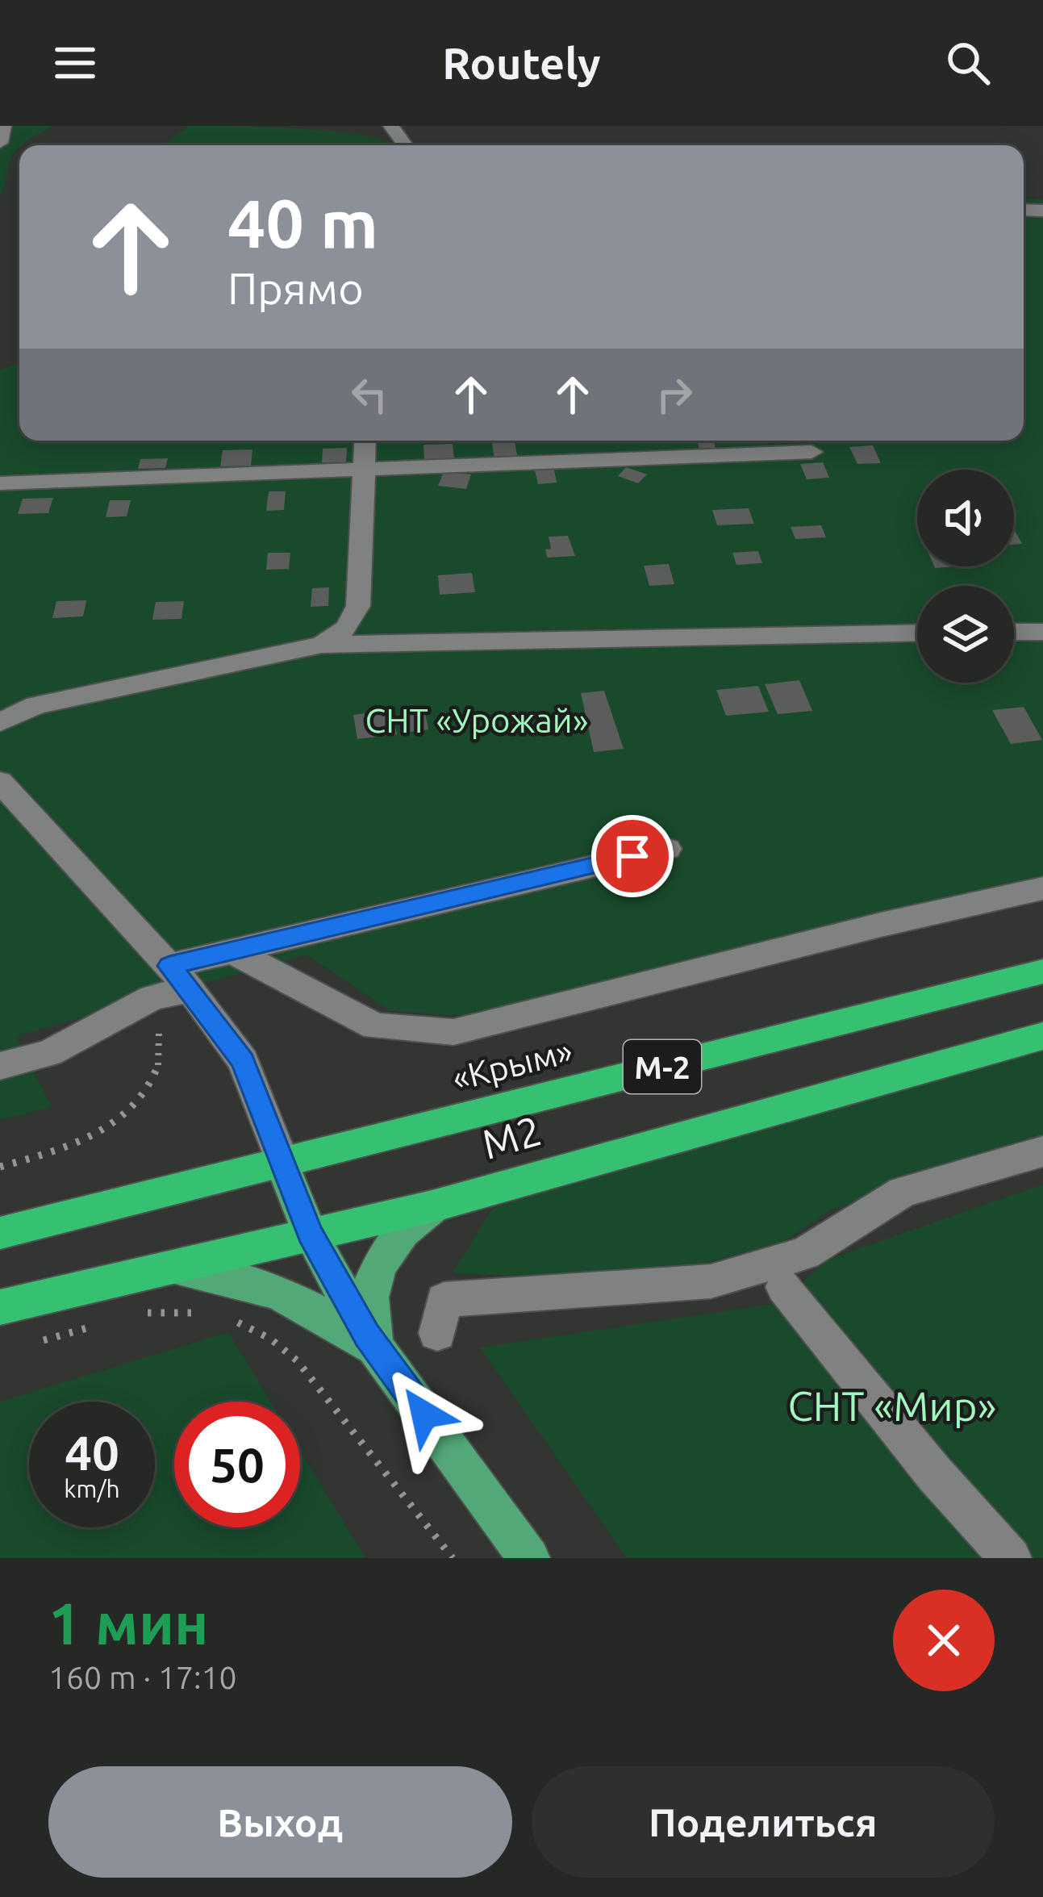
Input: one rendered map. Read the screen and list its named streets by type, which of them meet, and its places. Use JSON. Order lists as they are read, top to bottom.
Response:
{
  "streets": {
    "highway": ["«Крым»", "М-2", "М2"]
  },
  "parks": ["СНТ «Урожай»", "СНТ «Мир»"],
  "page": {
    "header": "Routely",
    "turn": ["40 m", "Прямо"],
    "speed": "40 km/h",
    "limit": "50",
    "heading": ["1 мин", "160 m · 17:10"],
    "buttons": ["Выход", "Поделиться"]
  }
}
